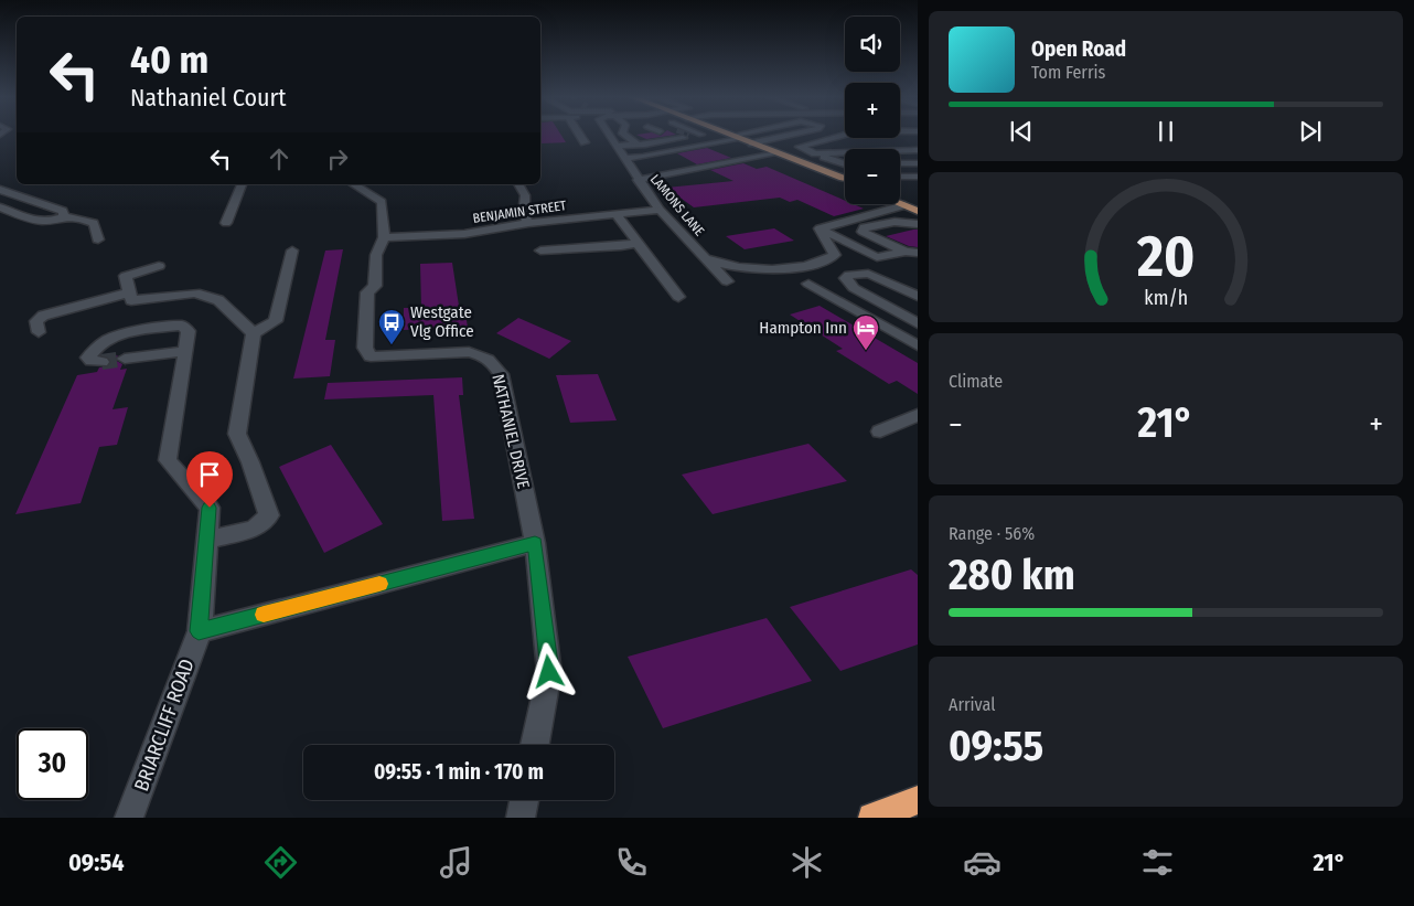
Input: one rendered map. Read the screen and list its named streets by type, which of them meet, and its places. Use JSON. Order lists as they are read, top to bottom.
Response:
{
  "streets": {
    "street": [
      "LAMONS LANE",
      "BENJAMIN STREET",
      "NATHANIEL DRIVE",
      "BRIARCLIFF ROAD"
    ]
  },
  "crossings": [
    ["LAMONS LANE", "BENJAMIN STREET"],
    ["BENJAMIN STREET", "NATHANIEL DRIVE"]
  ],
  "places": {
    "bus stop": ["Westgate Vlg Office"],
    "hotel": ["Hampton Inn"]
  },
  "page": {
    "map_buttons": ["+", "−"],
    "turn": ["40 m", "Nathaniel Court"],
    "song": ["Open Road", "Tom Ferris"],
    "tile": [
      "Climate",
      ["Range · 56%", "280 km"],
      ["Arrival", "09:55"]
    ],
    "heat": ["−", "21°", "+"],
    "limit": "30",
    "trip": "09:55 · 1 min · 170 m",
    "tabs": ["09:54", "21°"],
    "gauge": ["20", "km/h"]
  }
}
